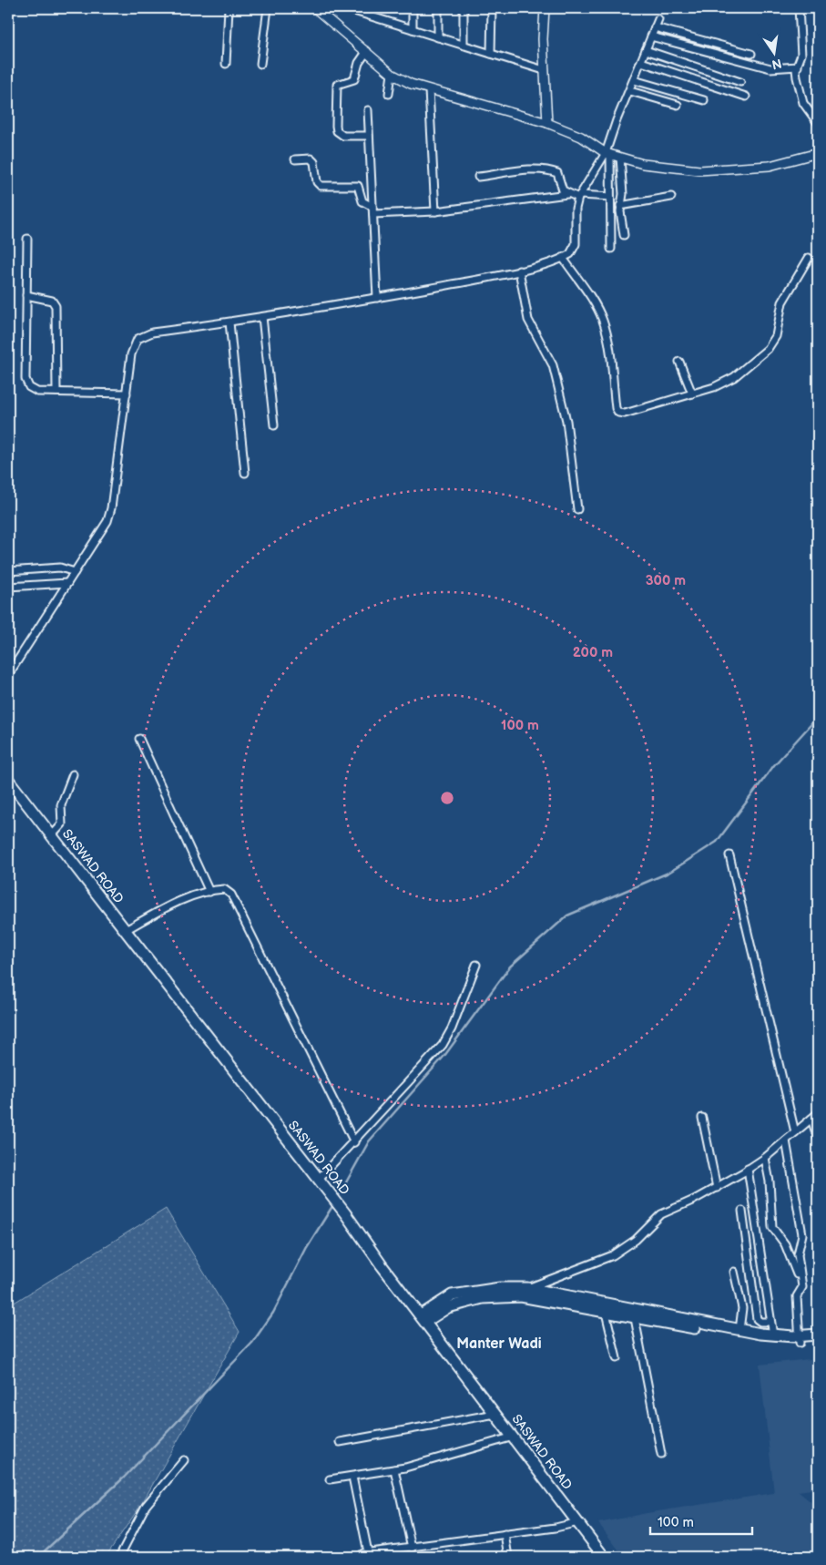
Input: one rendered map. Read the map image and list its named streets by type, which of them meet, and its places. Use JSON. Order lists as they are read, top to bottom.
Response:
{
  "streets": {
    "highway": ["SASWAD ROAD"]
  },
  "districts": ["Manter Wadi"],
  "scale_bar": "100 m",
  "north": "bottom",
  "rings": ["300 m", "200 m", "100 m"]
}
